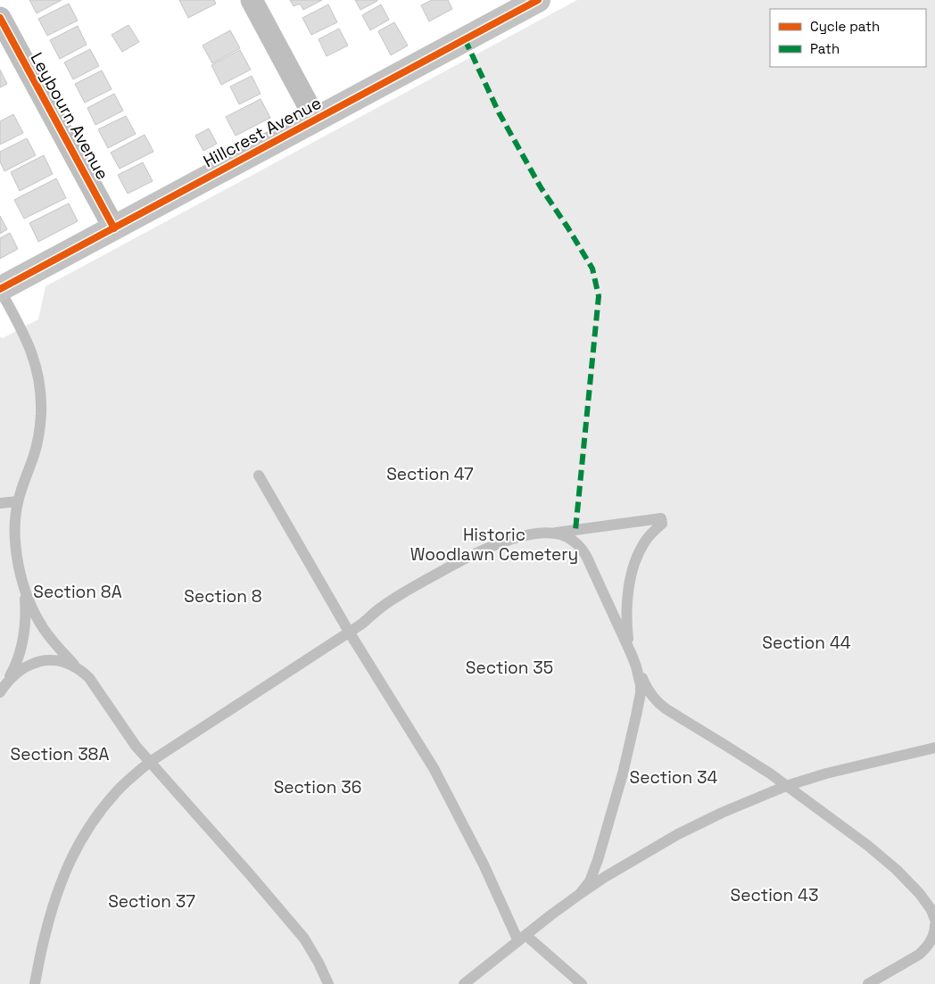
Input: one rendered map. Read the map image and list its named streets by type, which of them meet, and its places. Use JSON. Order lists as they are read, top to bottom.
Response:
{
  "streets": {
    "street": ["Leybourn Avenue", "Hillcrest Avenue"]
  },
  "crossings": [
    ["Leybourn Avenue", "Hillcrest Avenue"]
  ],
  "parks": [
    "Section 47",
    "Historic Woodlawn Cemetery",
    "Section 8A",
    "Section 8",
    "Section 44",
    "Section 35",
    "Section 38A",
    "Section 34",
    "Section 36",
    "Section 43",
    "Section 37"
  ],
  "legend": ["Cycle path", "Path"]
}
